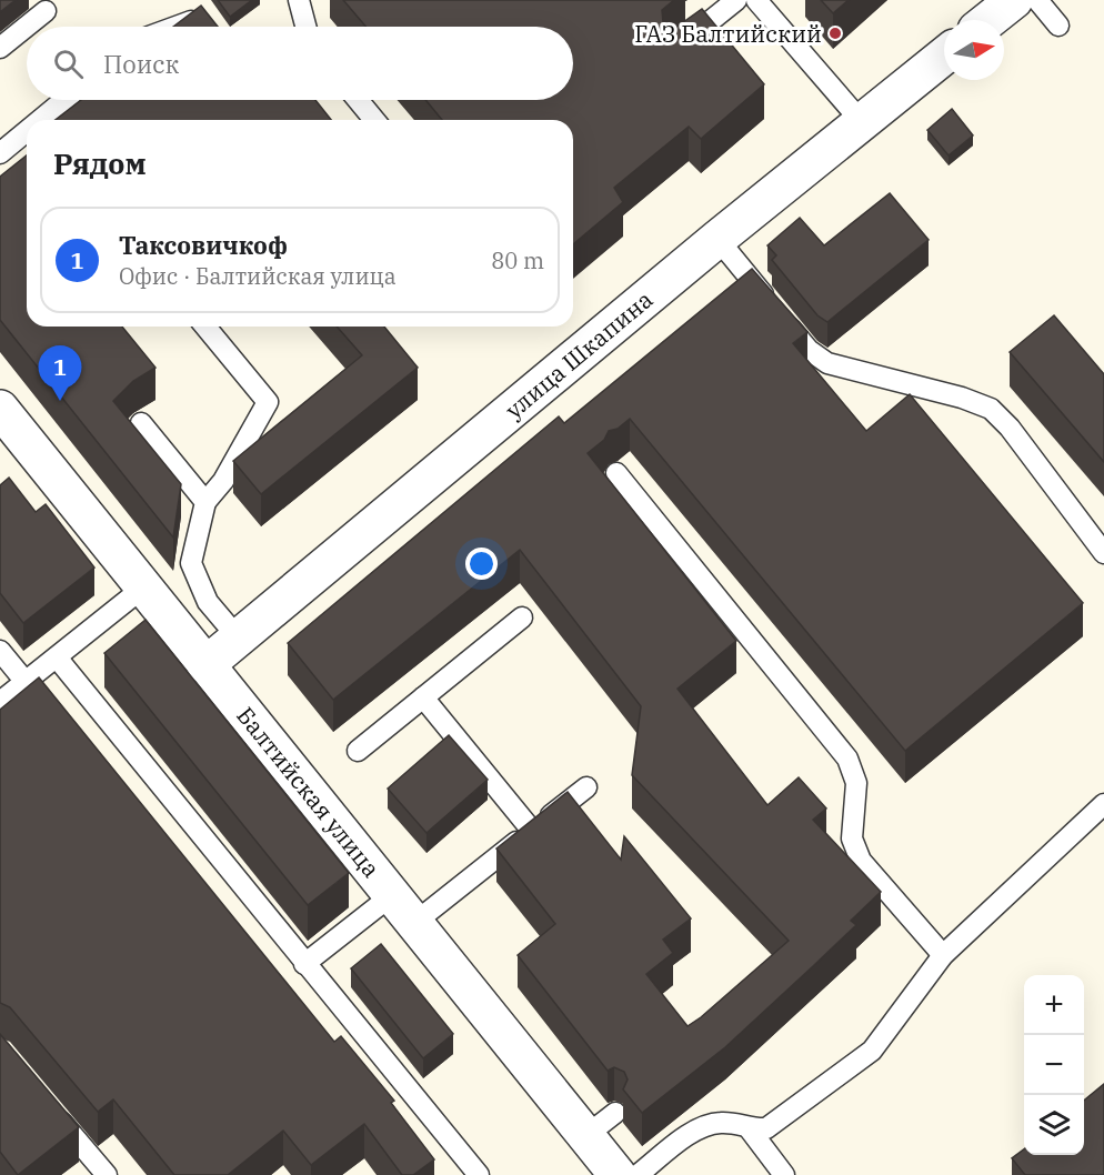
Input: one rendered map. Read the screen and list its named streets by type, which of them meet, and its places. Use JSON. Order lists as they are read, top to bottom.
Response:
{
  "streets": {
    "street": ["улица Шкапина", "Балтийская улица"]
  },
  "crossings": [
    ["улица Шкапина", "Балтийская улица"]
  ],
  "places": ["ГАЗ Балтийский"],
  "north": "right",
  "page": {
    "search": "Поиск",
    "heading": "Рядом",
    "list": [
      {
        "mark": "1",
        "name": "Таксовичкоф",
        "note": "Офис · Балтийская улица",
        "value": "80 m"
      }
    ],
    "pins": "1",
    "map_buttons": ["+", "−"]
  }
}
